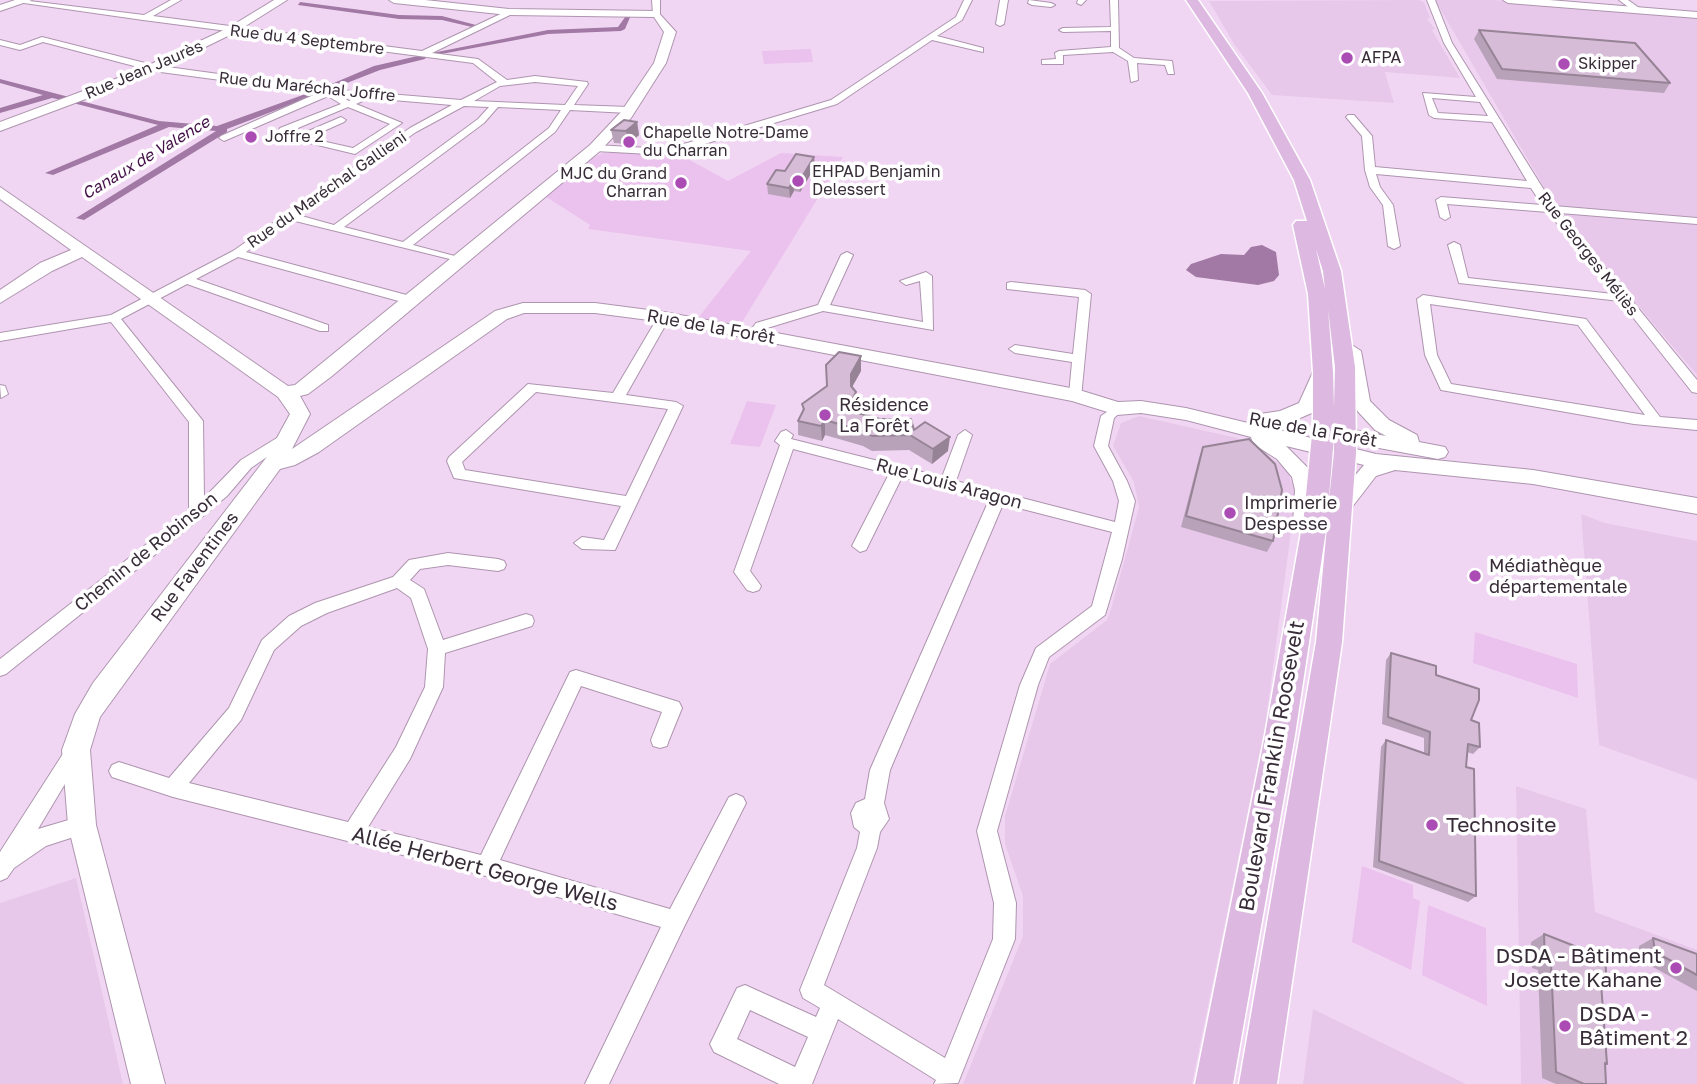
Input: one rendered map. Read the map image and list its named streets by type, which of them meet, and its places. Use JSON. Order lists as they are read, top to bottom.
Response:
{
  "streets": {
    "main road": ["Rue de la Forêt", "Rue Faventines", "Boulevard Franklin Roosevelt"],
    "street": [
      "Rue du 4 Septembre",
      "Rue Jean Jaurès",
      "Rue du Maréchal Joffre",
      "Rue du Maréchal Gallieni",
      "Rue Georges Méliès",
      "Rue Louis Aragon",
      "Chemin de Robinson",
      "Allée Herbert George Wells"
    ]
  },
  "crossings": [
    ["Rue du 4 Septembre", "Rue Jean Jaurès"],
    ["Rue du 4 Septembre", "Rue du Maréchal Gallieni"],
    ["Rue Jean Jaurès", "Rue du Maréchal Joffre"],
    ["Rue du Maréchal Joffre", "Rue du Maréchal Gallieni"],
    ["Rue de la Forêt", "Rue Faventines"],
    ["Rue de la Forêt", "Boulevard Franklin Roosevelt"],
    ["Chemin de Robinson", "Rue Faventines"]
  ],
  "water": ["Canaux de Valence"],
  "places": [
    "AFPA",
    "Skipper",
    "Joffre 2",
    "Chapelle Notre-Dame du Charran",
    "EHPAD Benjamin Delessert",
    "MJC du Grand Charran",
    "Résidence La Forêt",
    "Imprimerie Despesse",
    "Médiathèque départementale",
    "Technosite",
    "DSDA - Bâtiment Josette Kahane",
    "DSDA - Bâtiment 2"
  ]
}
